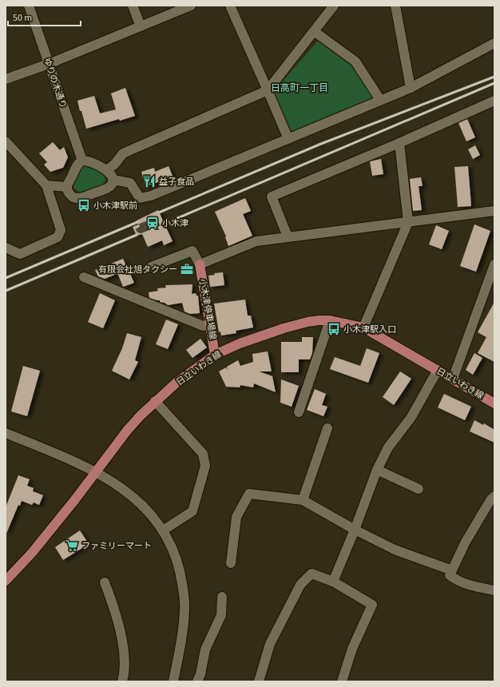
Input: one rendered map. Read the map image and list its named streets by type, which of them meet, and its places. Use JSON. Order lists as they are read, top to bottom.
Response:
{
  "streets": {
    "main road": ["小木津停車場線", "日立いわき線"],
    "street": ["ゆりの木通り"]
  },
  "crossings": [
    ["小木津停車場線", "日立いわき線"]
  ],
  "districts": ["日高町一丁目"],
  "places": {
    "restaurant": ["益子食品"],
    "bus stop": ["小木津駅前", "小木津駅入口"],
    "station": ["小木津"],
    "office": ["有限会社旭タクシー"],
    "supermarket": ["ファミリーマート"]
  },
  "scale_bar": "50 m"
}
